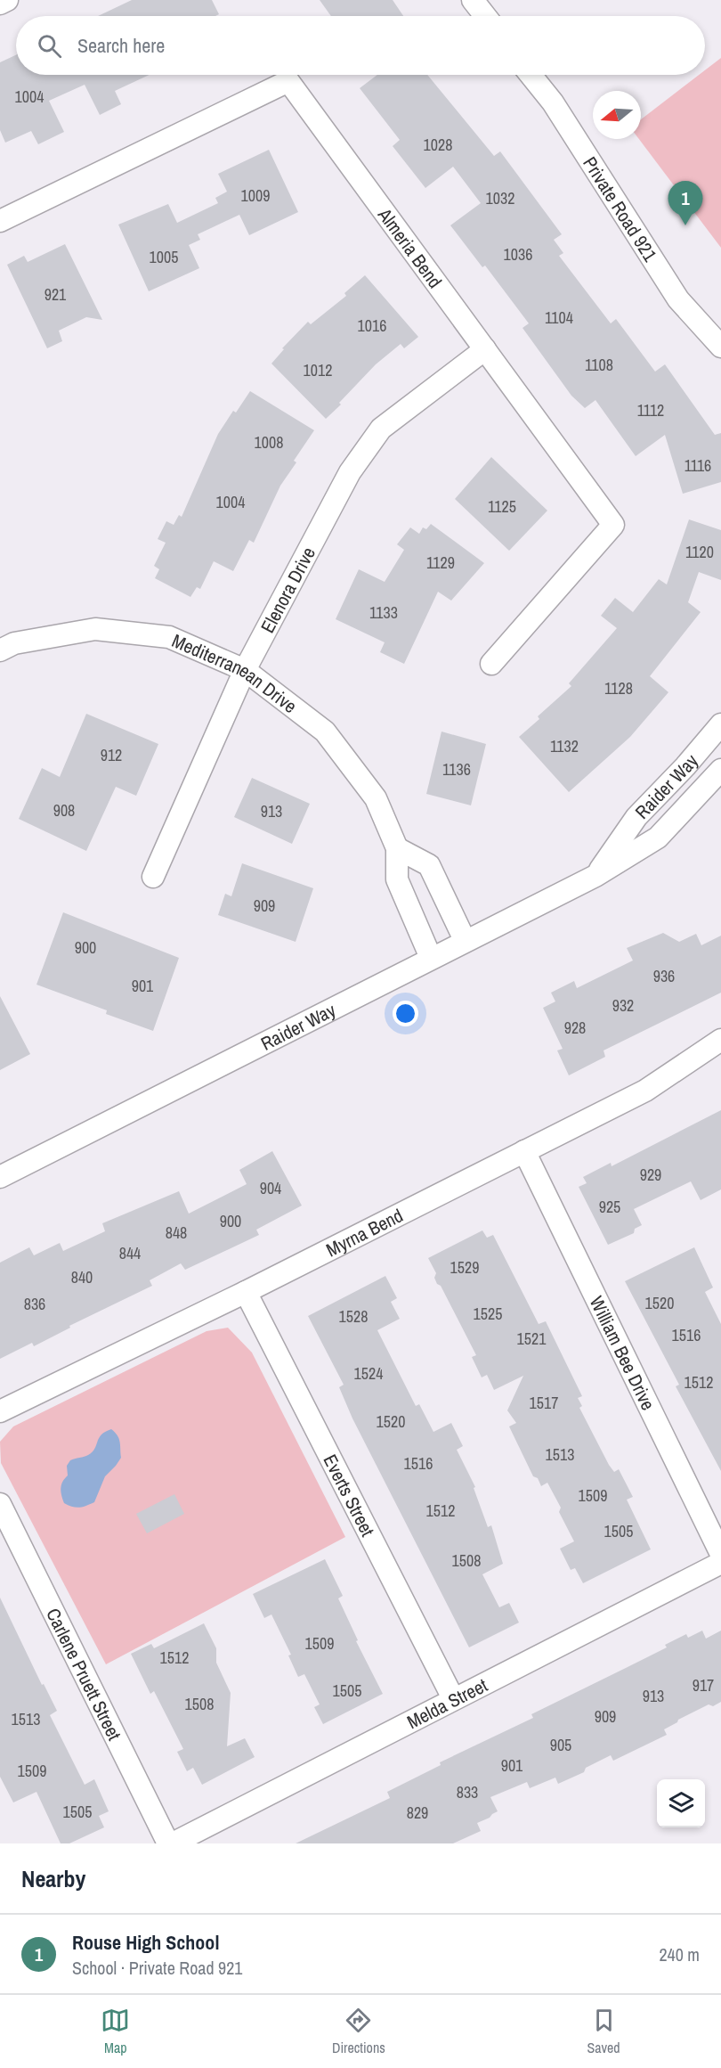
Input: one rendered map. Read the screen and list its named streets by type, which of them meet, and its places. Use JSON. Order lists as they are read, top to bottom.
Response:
{
  "streets": {
    "street": [
      "Private Road 921",
      "Almeria Bend",
      "Elenora Drive",
      "Mediterranean Drive",
      "Raider Way",
      "Myrna Bend",
      "William Bee Drive",
      "Everts Street",
      "Carlene Pruett Street",
      "Melda Street"
    ]
  },
  "crossings": [
    ["Almeria Bend", "Elenora Drive"],
    ["Elenora Drive", "Mediterranean Drive"],
    ["Myrna Bend", "William Bee Drive"],
    ["Myrna Bend", "Everts Street"],
    ["Everts Street", "Melda Street"]
  ],
  "house_numbers": [
    "1004",
    "1028",
    "1009",
    "1032",
    "1036",
    "1005",
    "921",
    "1104",
    "1016",
    "1108",
    "1012",
    "1112",
    "1008",
    "1116",
    "1004",
    "1125",
    "1120",
    "1129",
    "1133",
    "1128",
    "1132",
    "912",
    "1136",
    "908",
    "913",
    "909",
    "900",
    "936",
    "901",
    "932",
    "928",
    "929",
    "904",
    "925",
    "900",
    "848",
    "844",
    "1529",
    "840",
    "1520",
    "836",
    "1525",
    "1528",
    "1516",
    "1521",
    "1524",
    "1512",
    "1517",
    "1520",
    "1513",
    "1516",
    "1509",
    "1512",
    "1505",
    "1508",
    "1509",
    "1512",
    "917",
    "1505",
    "913",
    "1508",
    "909",
    "1513",
    "905",
    "901",
    "1509",
    "833",
    "1505",
    "829"
  ],
  "north": "left",
  "page": {
    "search": "Search here",
    "pins": "1",
    "heading": "Nearby",
    "list": [
      {
        "mark": "1",
        "name": "Rouse High School",
        "note": "School · Private Road 921",
        "value": "240 m"
      }
    ],
    "nav": ["Map", "Directions", "Saved"]
  }
}
